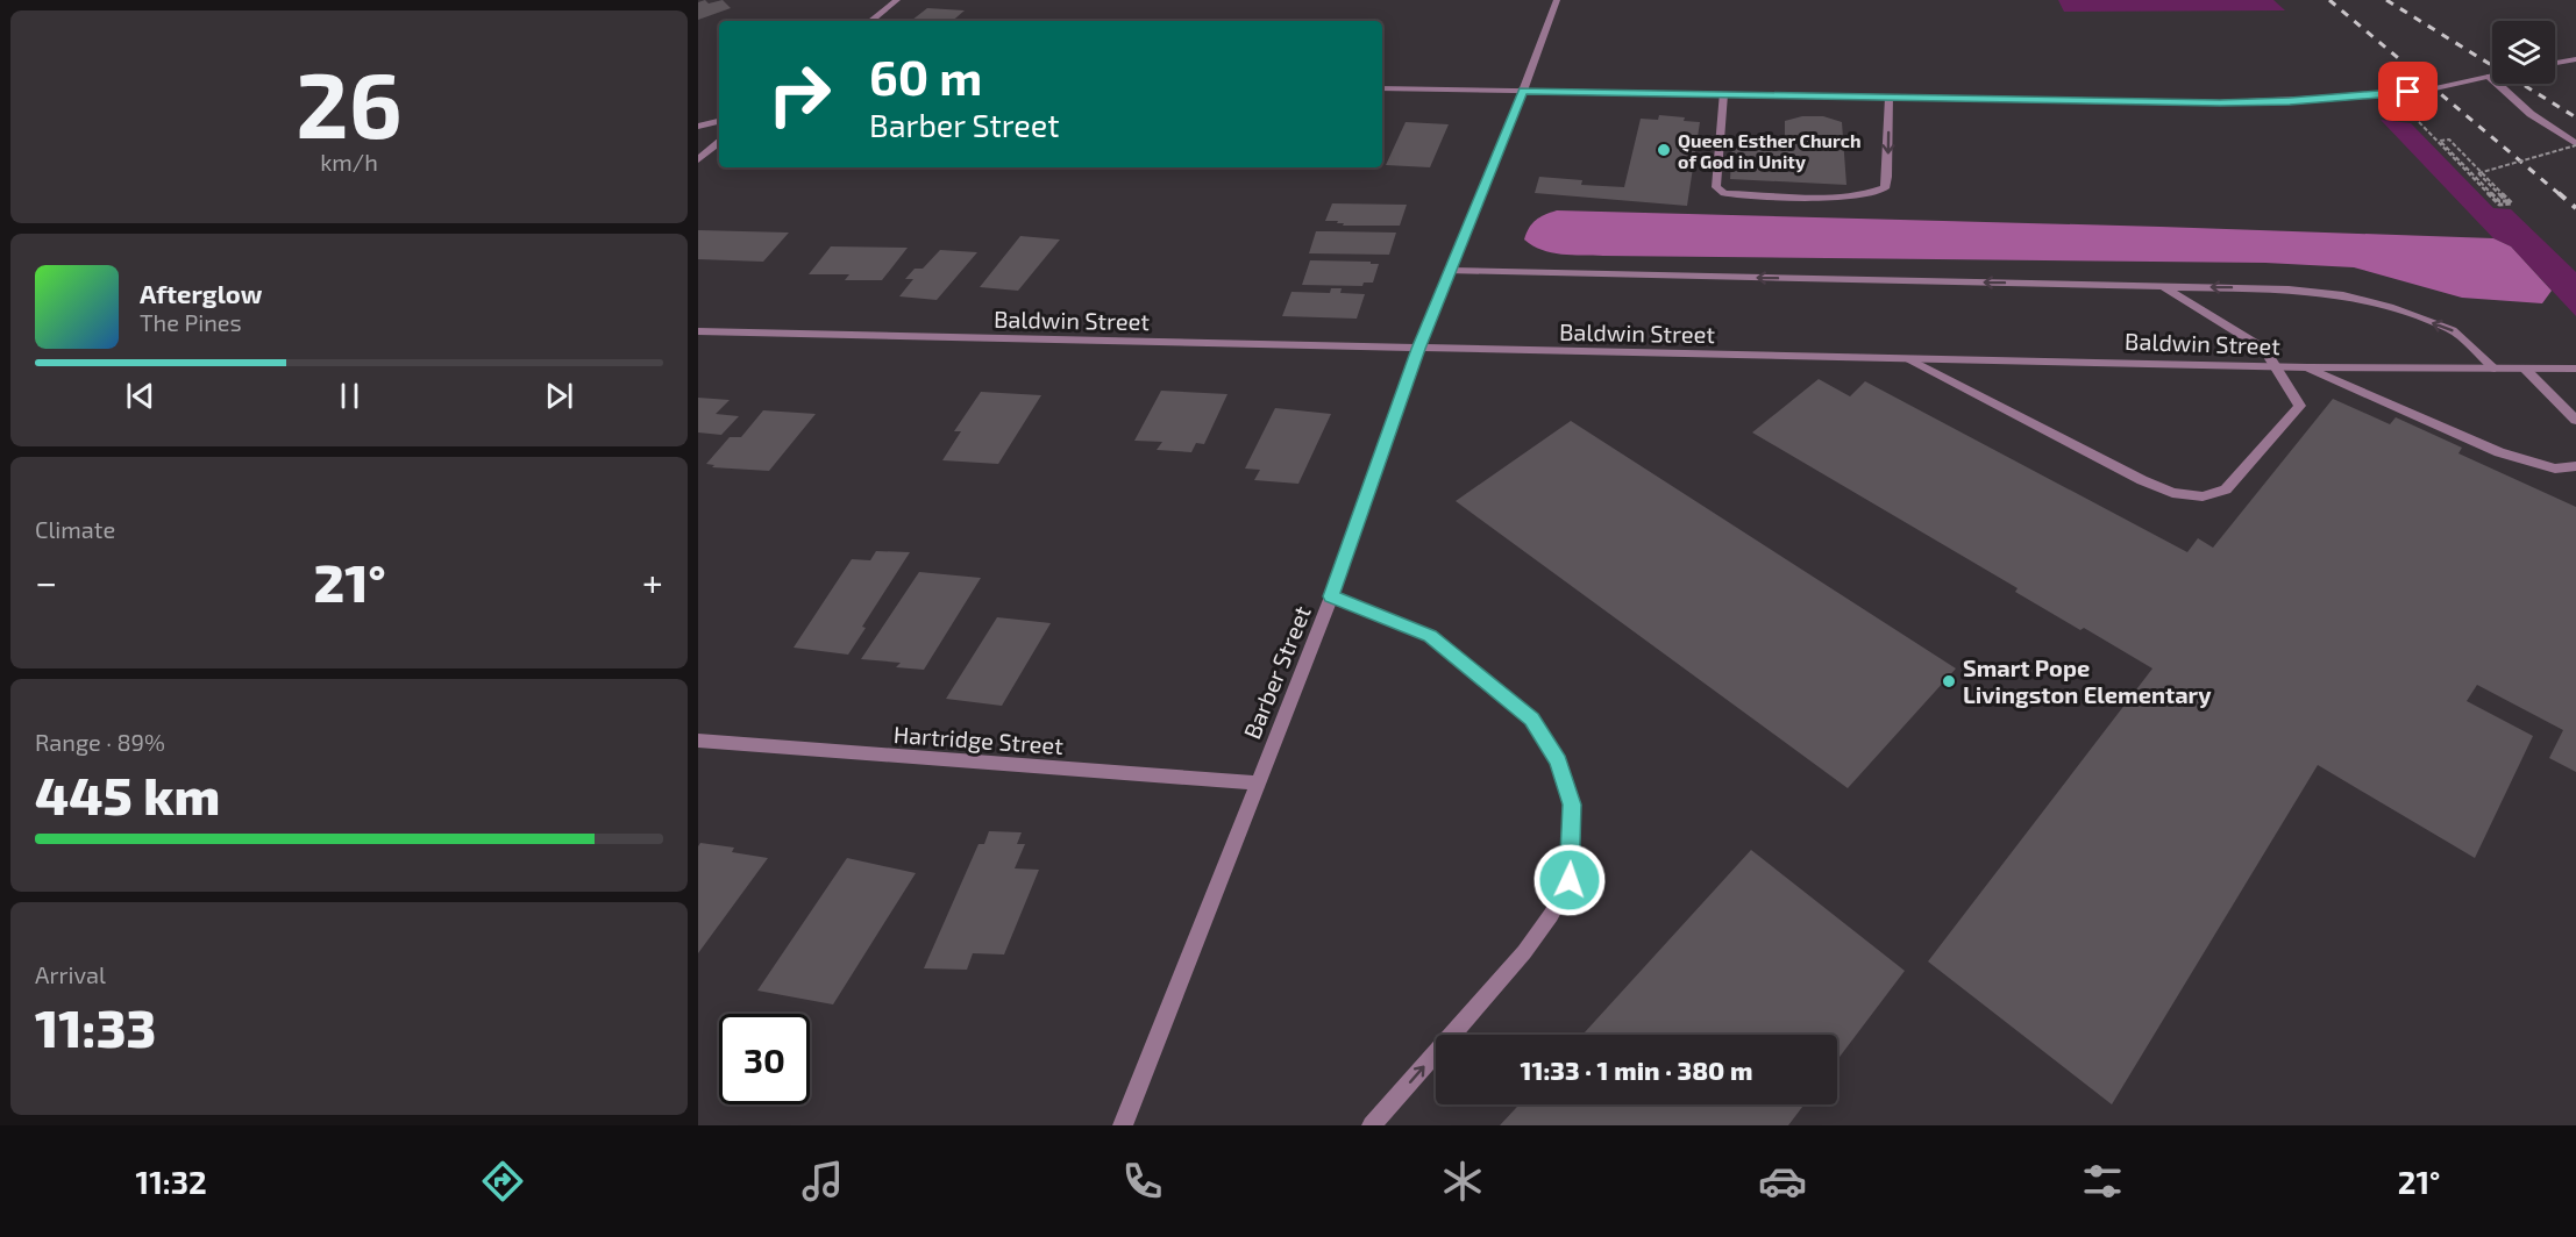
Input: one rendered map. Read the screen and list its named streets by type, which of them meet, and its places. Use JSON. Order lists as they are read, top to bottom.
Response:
{
  "streets": {
    "street": ["Baldwin Street", "Barber Street", "Hartridge Street"]
  },
  "crossings": [
    ["Baldwin Street", "Barber Street"],
    ["Barber Street", "Hartridge Street"]
  ],
  "places": ["Queen Esther Church of God in Unity", "Smart Pope Livingston Elementary"],
  "page": {
    "tile": [
      ["26", "km/h"],
      "Climate",
      ["Range · 89%", "445 km"],
      ["Arrival", "11:33"]
    ],
    "turn": ["60 m", "Barber Street"],
    "song": ["Afterglow", "The Pines"],
    "heat": ["−", "21°", "+"],
    "limit": "30",
    "trip": "11:33 · 1 min · 380 m",
    "tabs": ["11:32", "21°"]
  }
}
